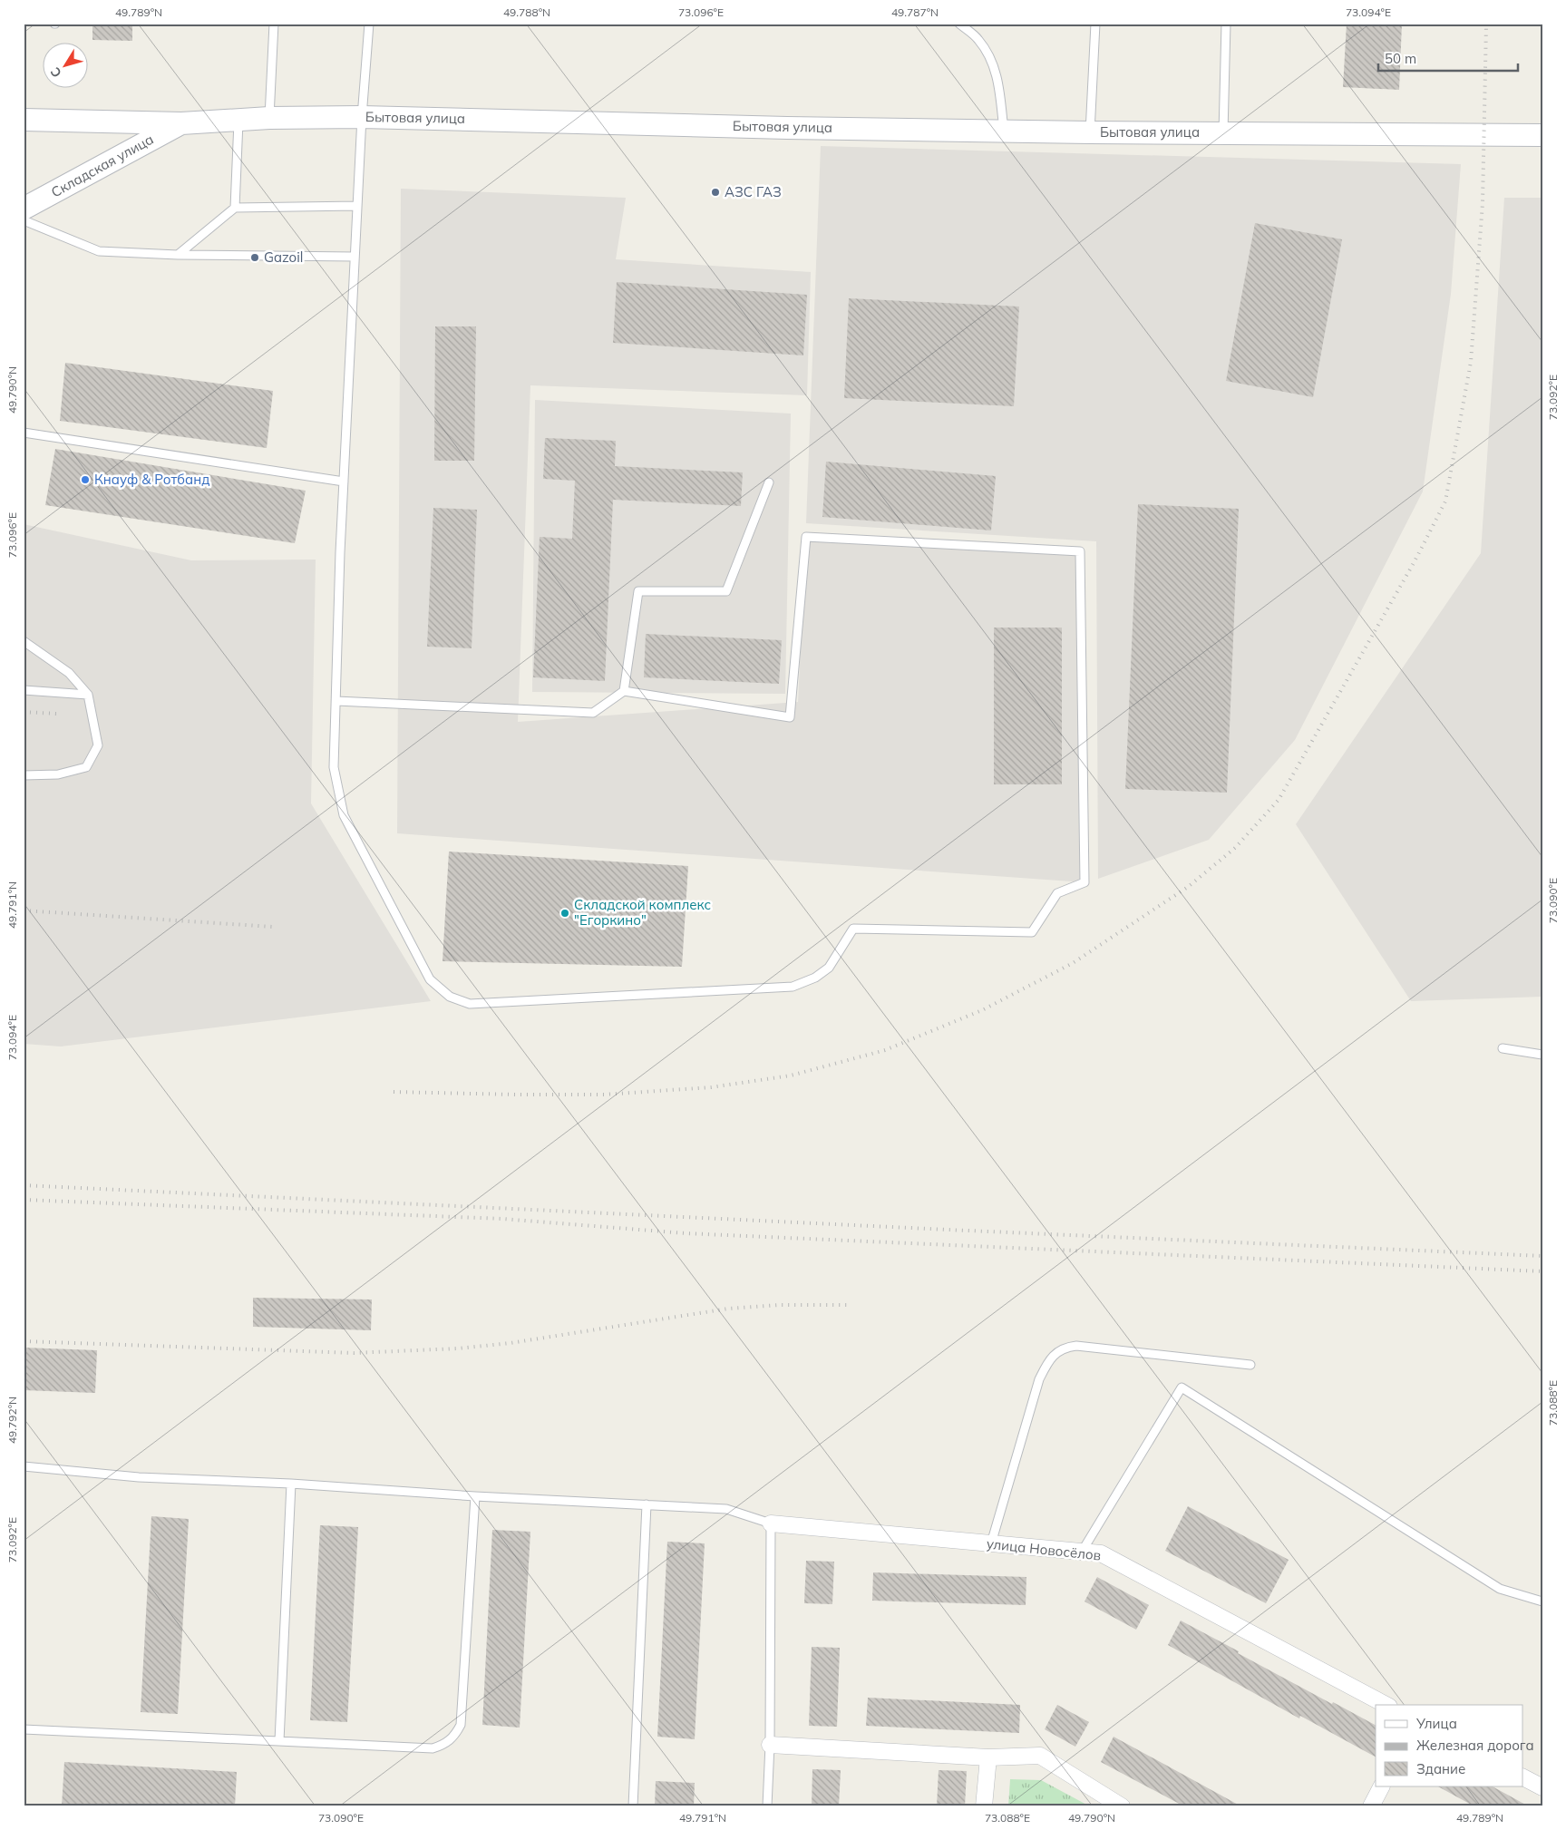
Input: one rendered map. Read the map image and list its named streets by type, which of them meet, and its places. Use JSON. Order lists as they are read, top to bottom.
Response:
{
  "streets": {
    "main road": ["Бытовая улица", "Складская улица"],
    "street": ["улица Новосёлов"]
  },
  "crossings": [
    ["Бытовая улица", "Складская улица"]
  ],
  "places": [
    "АЗС ГАЗ",
    "Gazoil",
    "Кнауф & Ротбанд",
    "Складской комплекс \"Егоркино\""
  ],
  "legend": ["Улица", "Железная дорога", "Здание"],
  "scale_bar": "50 m",
  "north": "bottom left",
  "coordinates": [
    "49.789°N",
    "49.788°N",
    "73.096°E",
    "49.787°N",
    "73.094°E",
    "49.790°N",
    "73.092°E",
    "73.090°E",
    "49.791°N",
    "73.088°E",
    "49.792°N"
  ]
}
